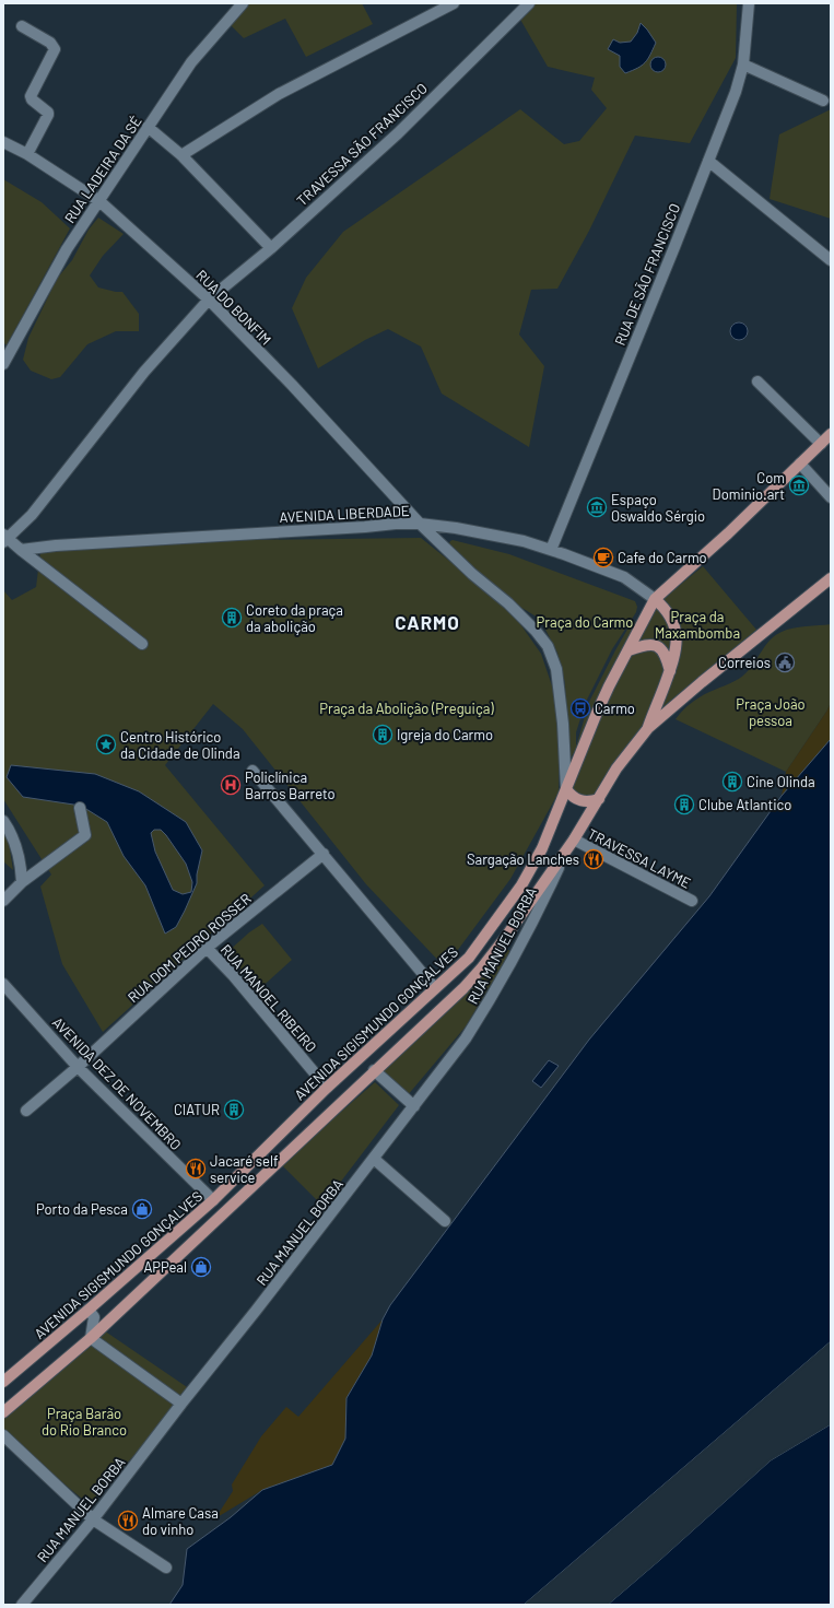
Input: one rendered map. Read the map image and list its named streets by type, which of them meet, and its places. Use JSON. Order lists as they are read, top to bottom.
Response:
{
  "streets": {
    "main road": ["AVENIDA SIGISMUNDO GONÇALVES"],
    "street": [
      "TRAVESSA SÃO FRANCISCO",
      "RUA LADEIRA DA SÉ",
      "RUA DE SÃO FRANCISCO",
      "RUA DO BONFIM",
      "AVENIDA LIBERDADE",
      "TRAVESSA LAYME",
      "RUA MANUEL BORBA",
      "RUA DOM PEDRO ROSSER",
      "RUA MANOEL RIBEIRO",
      "AVENIDA DEZ DE NOVEMBRO"
    ]
  },
  "crossings": [
    ["TRAVESSA SÃO FRANCISCO", "RUA DO BONFIM"],
    ["RUA LADEIRA DA SÉ", "RUA DO BONFIM"],
    ["RUA DE SÃO FRANCISCO", "AVENIDA LIBERDADE"],
    ["RUA DO BONFIM", "AVENIDA LIBERDADE"],
    ["AVENIDA LIBERDADE", "AVENIDA SIGISMUNDO GONÇALVES"],
    ["RUA DOM PEDRO ROSSER", "RUA MANOEL RIBEIRO"],
    ["RUA DOM PEDRO ROSSER", "AVENIDA DEZ DE NOVEMBRO"],
    ["RUA MANOEL RIBEIRO", "AVENIDA SIGISMUNDO GONÇALVES"],
    ["AVENIDA SIGISMUNDO GONÇALVES", "AVENIDA DEZ DE NOVEMBRO"]
  ],
  "districts": ["CARMO"],
  "parks": [
    "Praça da Maxambomba",
    "Praça do Carmo",
    "Praça João pessoa",
    "Praça da Abolição (Preguiça)",
    "Praça Barão do Rio Branco"
  ],
  "places": {
    "museum": ["Com Dominio.art", "Espaço Oswaldo Sérgio"],
    "cafe": ["Cafe do Carmo"],
    "building": [
      "Coreto da praça da abolição",
      "Igreja do Carmo",
      "Cine Olinda",
      "Clube Atlantico",
      "CIATUR"
    ],
    "public building": ["Correios"],
    "bus stop": ["Carmo"],
    "place": ["Centro Histórico da Cidade de Olinda"],
    "hospital": ["Policlínica Barros Barreto"],
    "restaurant": ["Sargação Lanches", "Jacaré self service", "Almare Casa do vinho"],
    "shop": ["Porto da Pesca", "APPeal"]
  }
}
